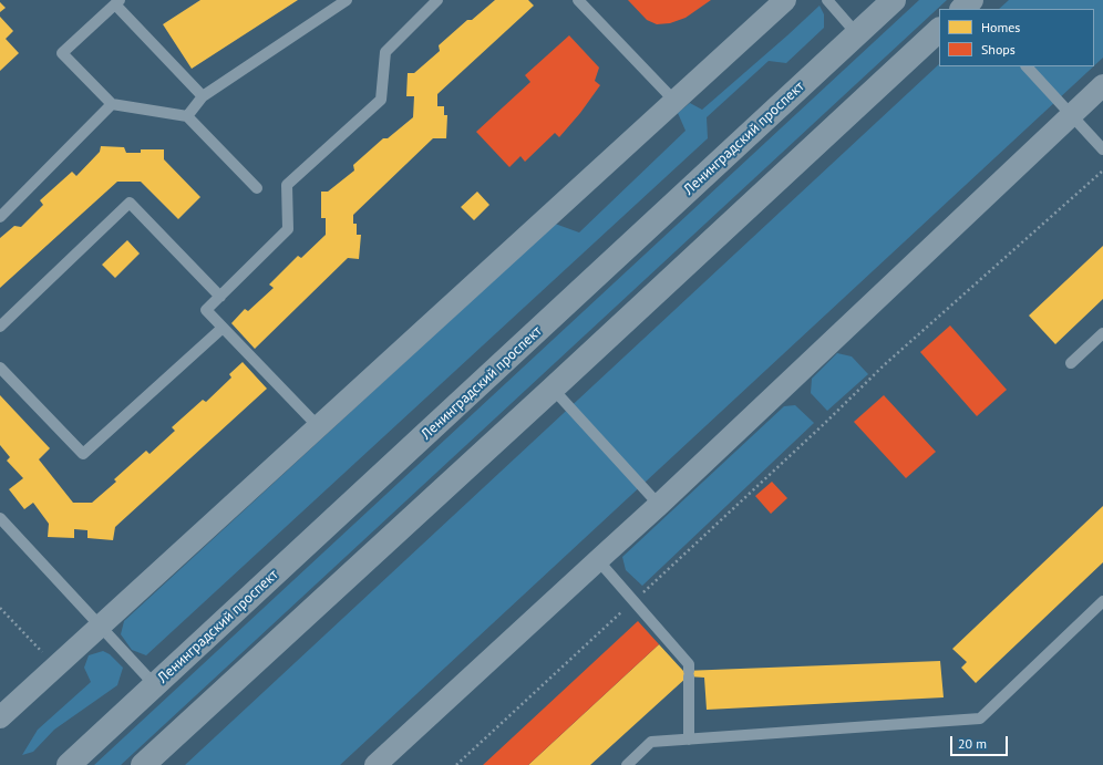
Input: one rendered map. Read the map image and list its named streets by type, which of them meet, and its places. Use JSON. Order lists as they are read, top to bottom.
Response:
{
  "streets": {
    "main road": ["Ленинградский проспект"]
  },
  "legend": ["Homes", "Shops"],
  "scale_bar": "20 m"
}
